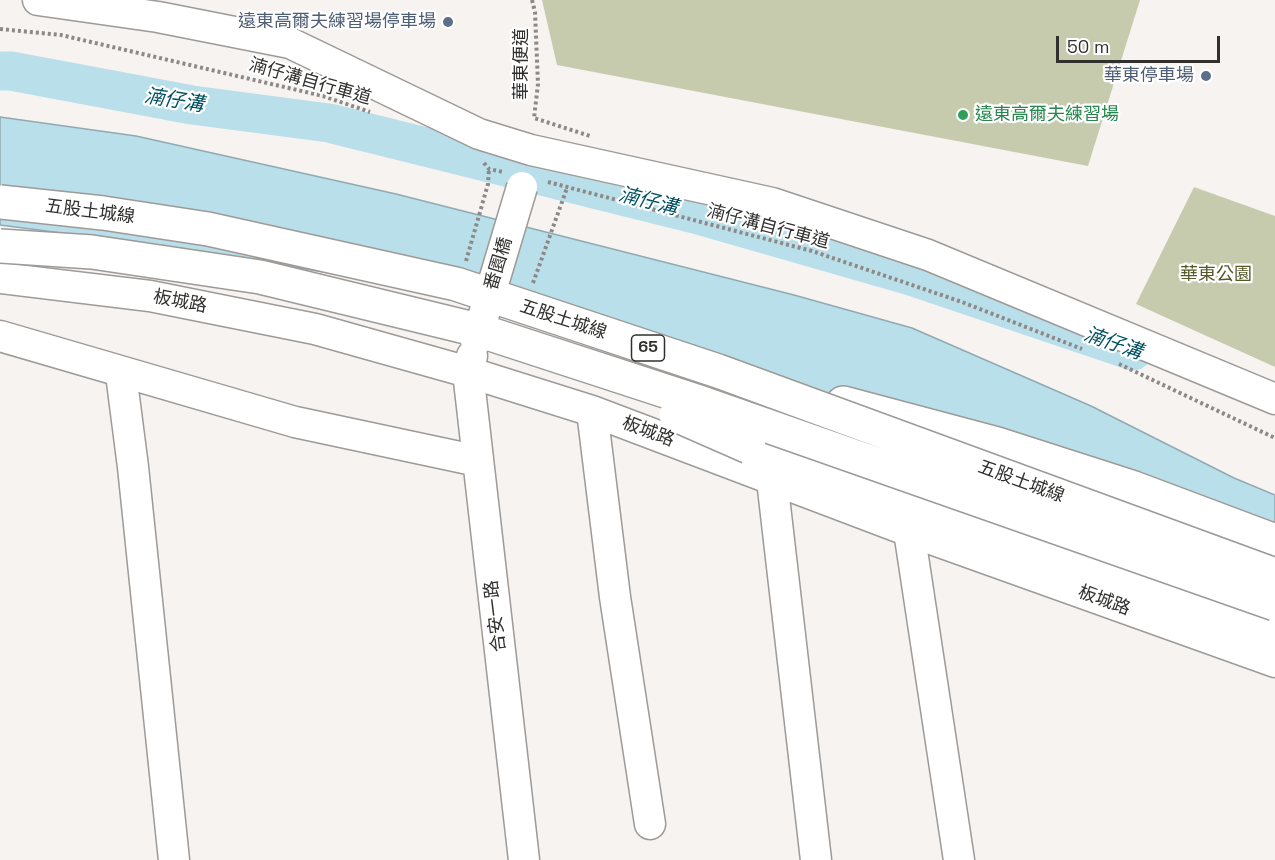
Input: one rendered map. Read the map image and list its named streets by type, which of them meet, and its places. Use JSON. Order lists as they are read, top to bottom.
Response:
{
  "streets": {
    "highway": ["五股土城線", "65"],
    "street": ["番園橋", "板城路", "合安一路"],
    "path": ["華東便道", "湳仔溝自行車道"]
  },
  "crossings": [
    ["華東便道", "湳仔溝自行車道"],
    ["湳仔溝自行車道", "番園橋"],
    ["五股土城線", "番園橋"],
    ["番園橋", "板城路"],
    ["番園橋", "合安一路"],
    ["板城路", "合安一路"]
  ],
  "water": ["湳仔溝"],
  "parks": ["華東公園"],
  "places": ["遠東高爾夫練習場停車場", "華東停車場", "遠東高爾夫練習場"],
  "scale_bar": "50 m"
}
